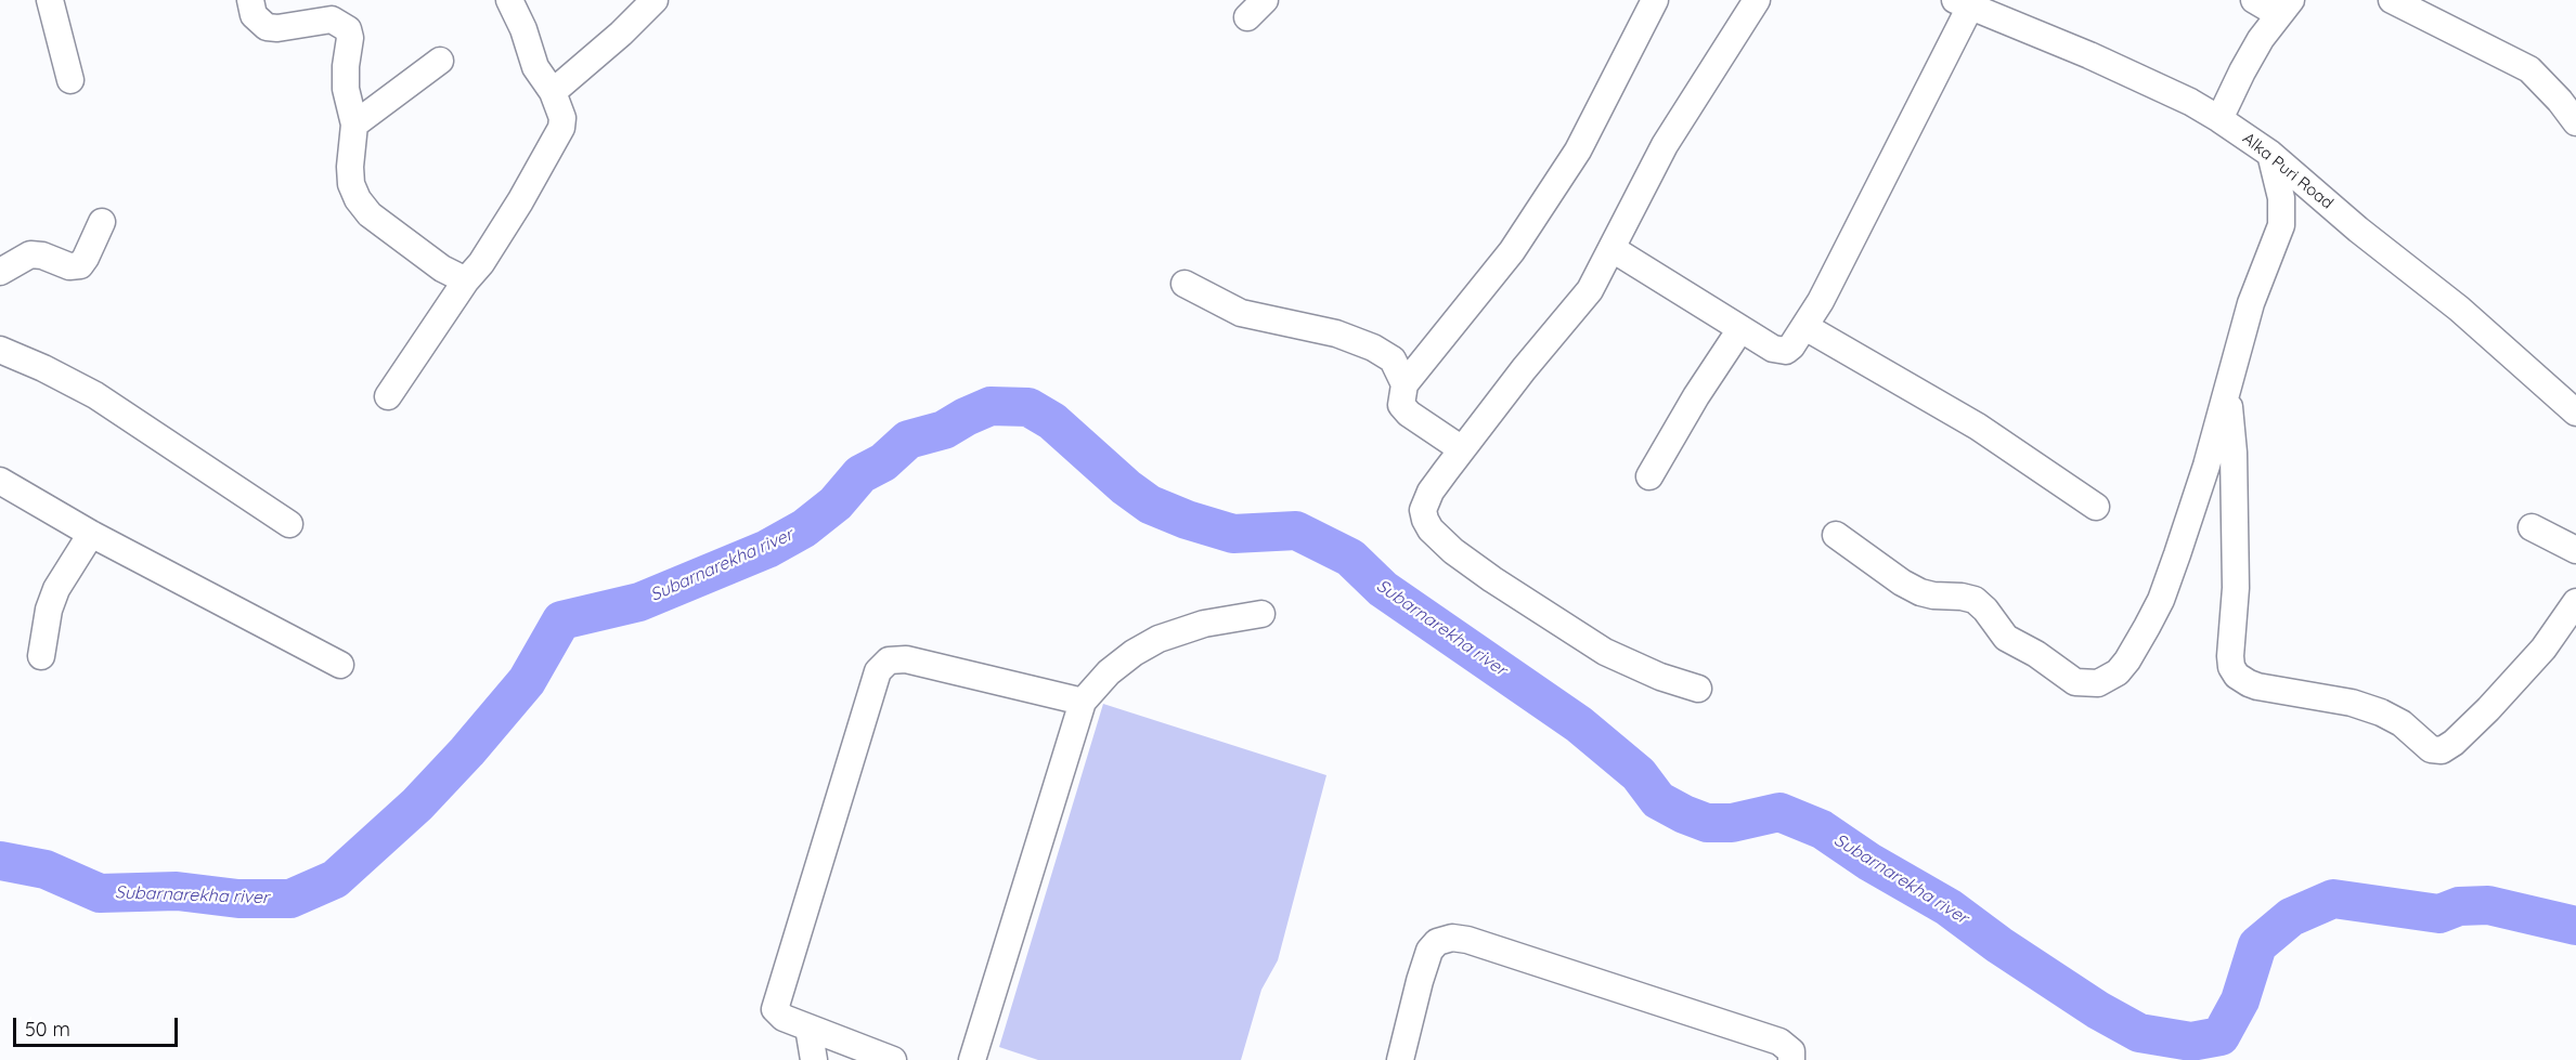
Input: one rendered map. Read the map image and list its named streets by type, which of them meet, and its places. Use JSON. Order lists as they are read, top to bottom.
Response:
{
  "streets": {
    "street": ["Alka Puri Road"]
  },
  "water": ["Subarnarekha river"],
  "scale_bar": "50 m"
}
